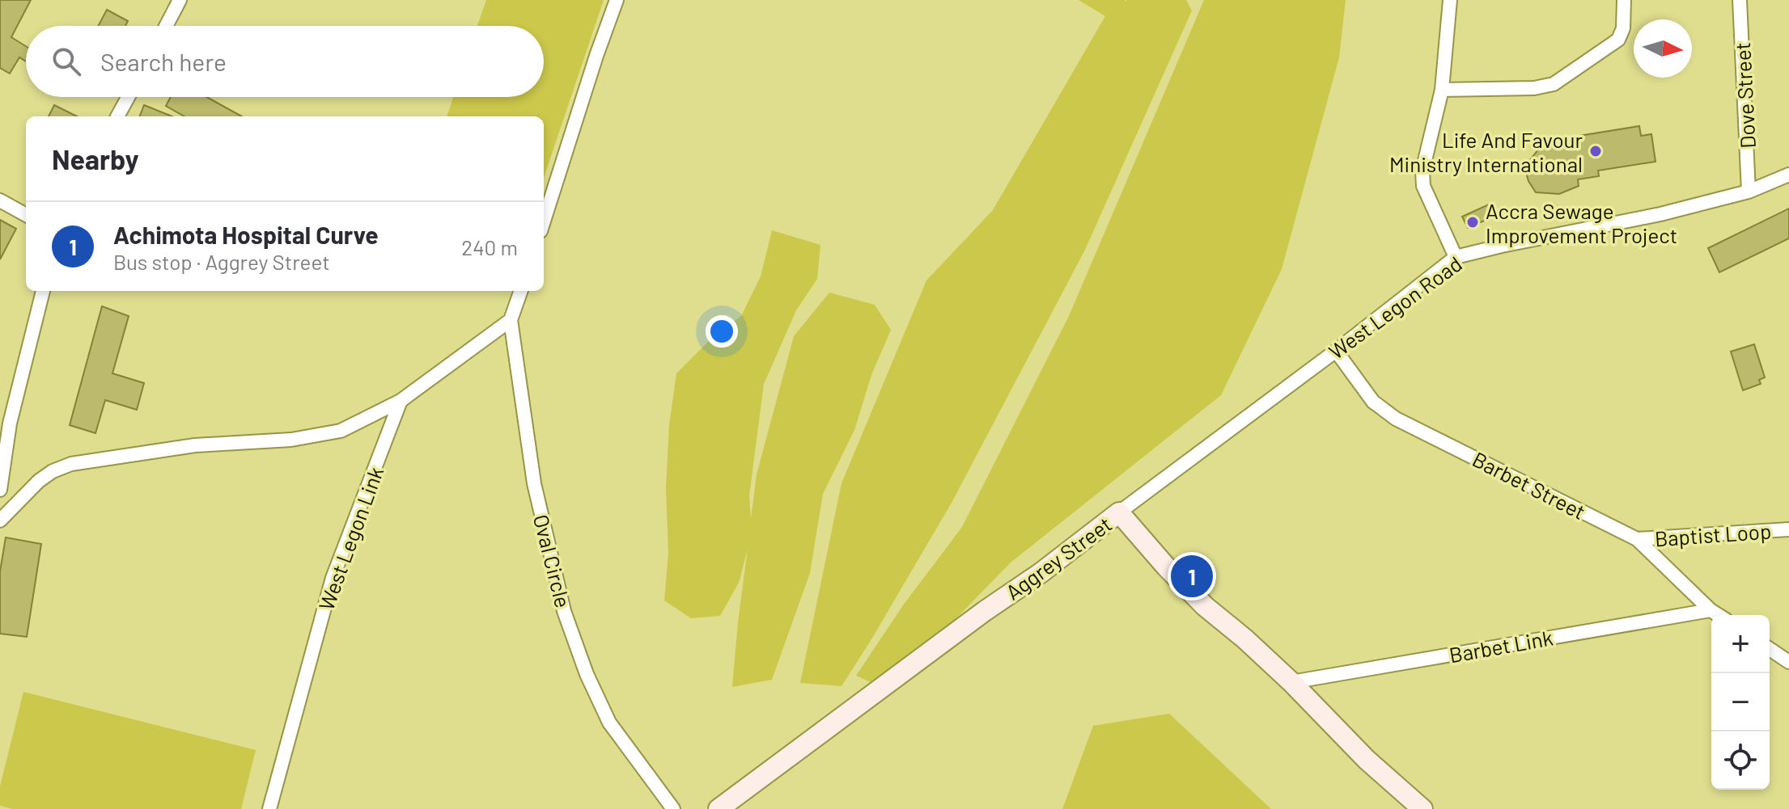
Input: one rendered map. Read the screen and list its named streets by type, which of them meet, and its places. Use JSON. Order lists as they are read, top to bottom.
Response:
{
  "streets": {
    "main road": ["Aggrey Street"],
    "street": [
      "Dove Street",
      "West Legon Road",
      "Barbet Street",
      "Baptist Loop",
      "West Legon Link",
      "Oval Circle",
      "Barbet Link"
    ]
  },
  "crossings": [
    ["Dove Street", "West Legon Road"],
    ["West Legon Road", "Barbet Street"],
    ["West Legon Road", "Aggrey Street"],
    ["Barbet Street", "Baptist Loop"],
    ["Barbet Street", "Barbet Link"],
    ["Aggrey Street", "Barbet Link"]
  ],
  "places": ["Life And Favour Ministry International", "Accra Sewage Improvement Project"],
  "north": "right",
  "page": {
    "search": "Search here",
    "heading": "Nearby",
    "list": [
      {
        "mark": "1",
        "name": "Achimota Hospital Curve",
        "note": "Bus stop · Aggrey Street",
        "value": "240 m"
      }
    ],
    "pins": "1",
    "map_buttons": ["+", "−"]
  }
}
